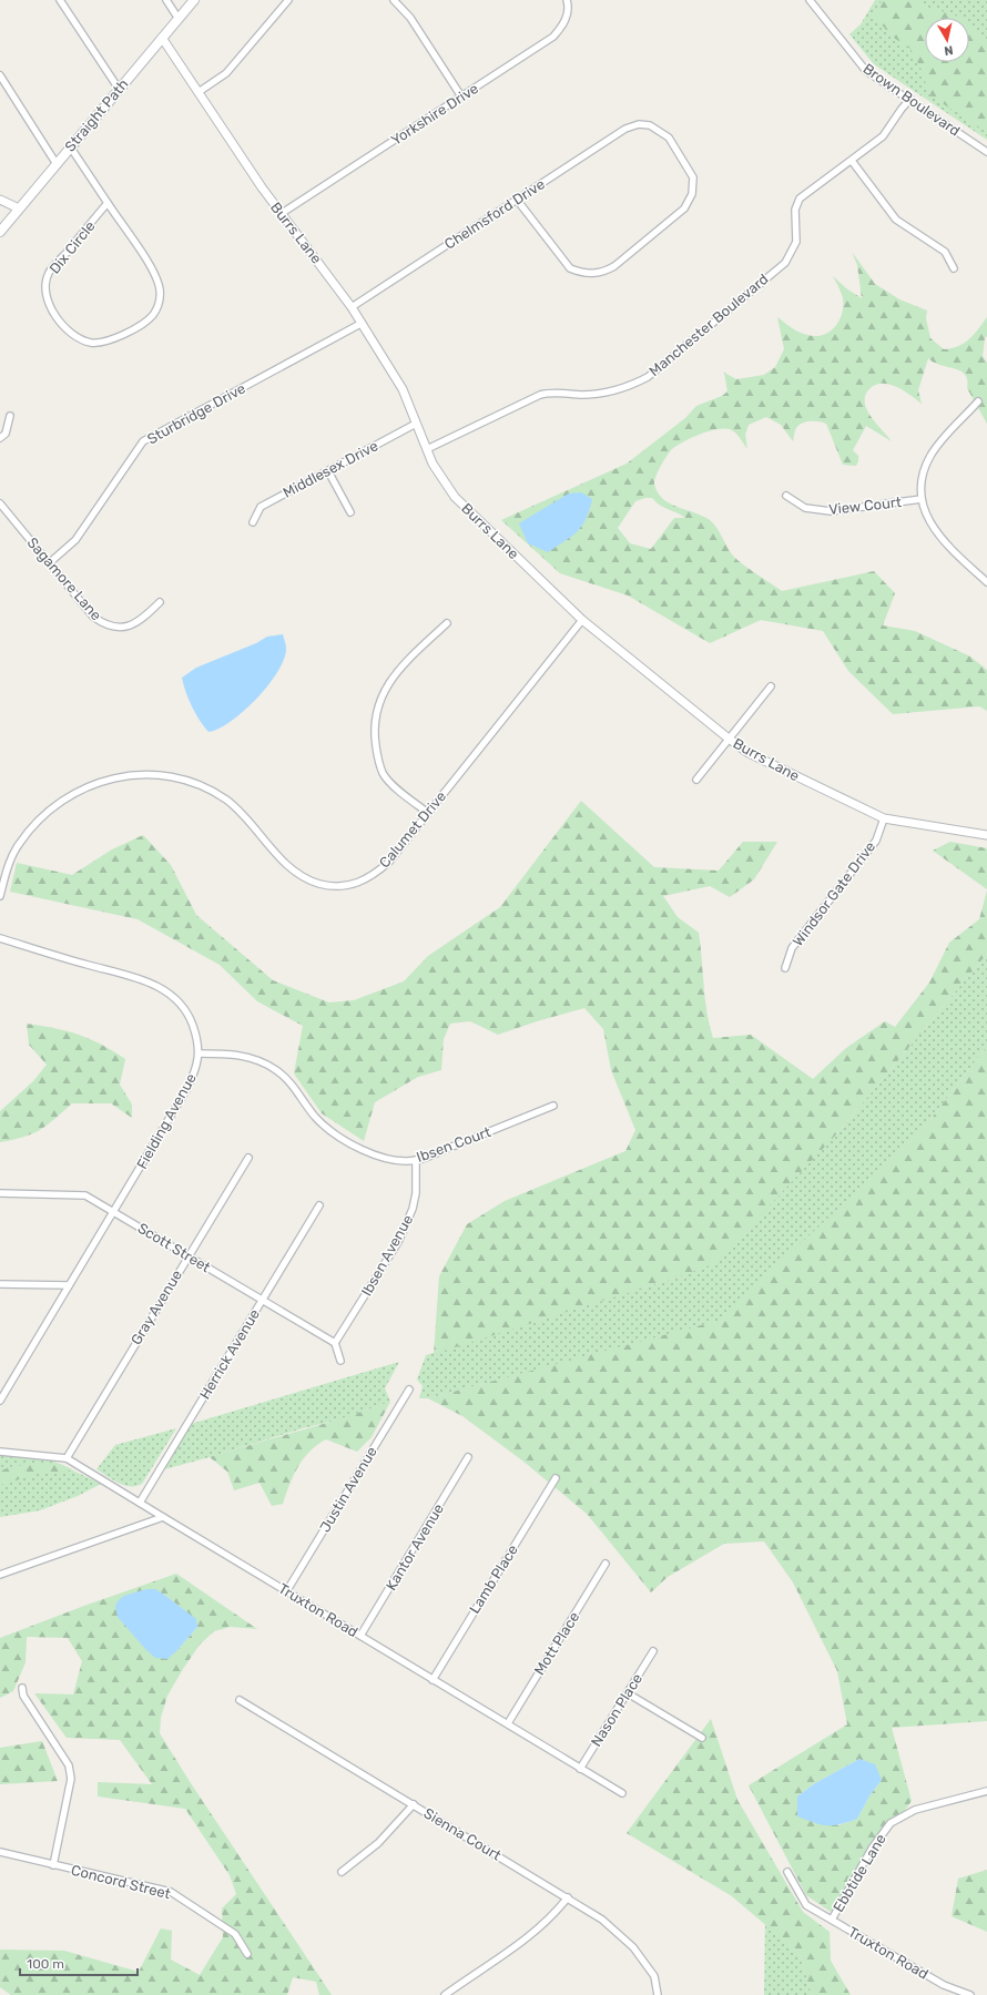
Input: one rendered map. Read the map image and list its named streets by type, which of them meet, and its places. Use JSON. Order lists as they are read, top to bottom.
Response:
{
  "streets": {
    "main road": ["Straight Path"],
    "street": [
      "Brown Boulevard",
      "Yorkshire Drive",
      "Chelmsford Drive",
      "Burrs Lane",
      "Dix Circle",
      "Manchester Boulevard",
      "Sturbridge Drive",
      "Middlesex Drive",
      "View Court",
      "Sagamore Lane",
      "Calumet Drive",
      "Windsor Gate Drive",
      "Fielding Avenue",
      "Ibsen Court",
      "Scott Street",
      "Ibsen Avenue",
      "Gray Avenue",
      "Herrick Avenue",
      "Justin Avenue",
      "Kantor Avenue",
      "Lamb Place",
      "Truxton Road",
      "Mott Place",
      "Nason Place",
      "Sienna Court",
      "Ebbtide Lane",
      "Concord Street"
    ]
  },
  "crossings": [
    ["Brown Boulevard", "Manchester Boulevard"],
    ["Yorkshire Drive", "Burrs Lane"],
    ["Straight Path", "Burrs Lane"],
    ["Straight Path", "Dix Circle"],
    ["Chelmsford Drive", "Burrs Lane"],
    ["Burrs Lane", "Manchester Boulevard"],
    ["Burrs Lane", "Sturbridge Drive"],
    ["Burrs Lane", "Middlesex Drive"],
    ["Burrs Lane", "Calumet Drive"],
    ["Burrs Lane", "Windsor Gate Drive"],
    ["Sturbridge Drive", "Sagamore Lane"],
    ["Fielding Avenue", "Ibsen Court"],
    ["Fielding Avenue", "Scott Street"],
    ["Ibsen Court", "Ibsen Avenue"],
    ["Scott Street", "Ibsen Avenue"],
    ["Scott Street", "Gray Avenue"],
    ["Scott Street", "Herrick Avenue"],
    ["Gray Avenue", "Truxton Road"],
    ["Herrick Avenue", "Truxton Road"],
    ["Justin Avenue", "Truxton Road"],
    ["Kantor Avenue", "Truxton Road"],
    ["Lamb Place", "Truxton Road"],
    ["Truxton Road", "Mott Place"],
    ["Truxton Road", "Nason Place"],
    ["Truxton Road", "Ebbtide Lane"]
  ],
  "scale_bar": "100 m",
  "north": "bottom"
}
